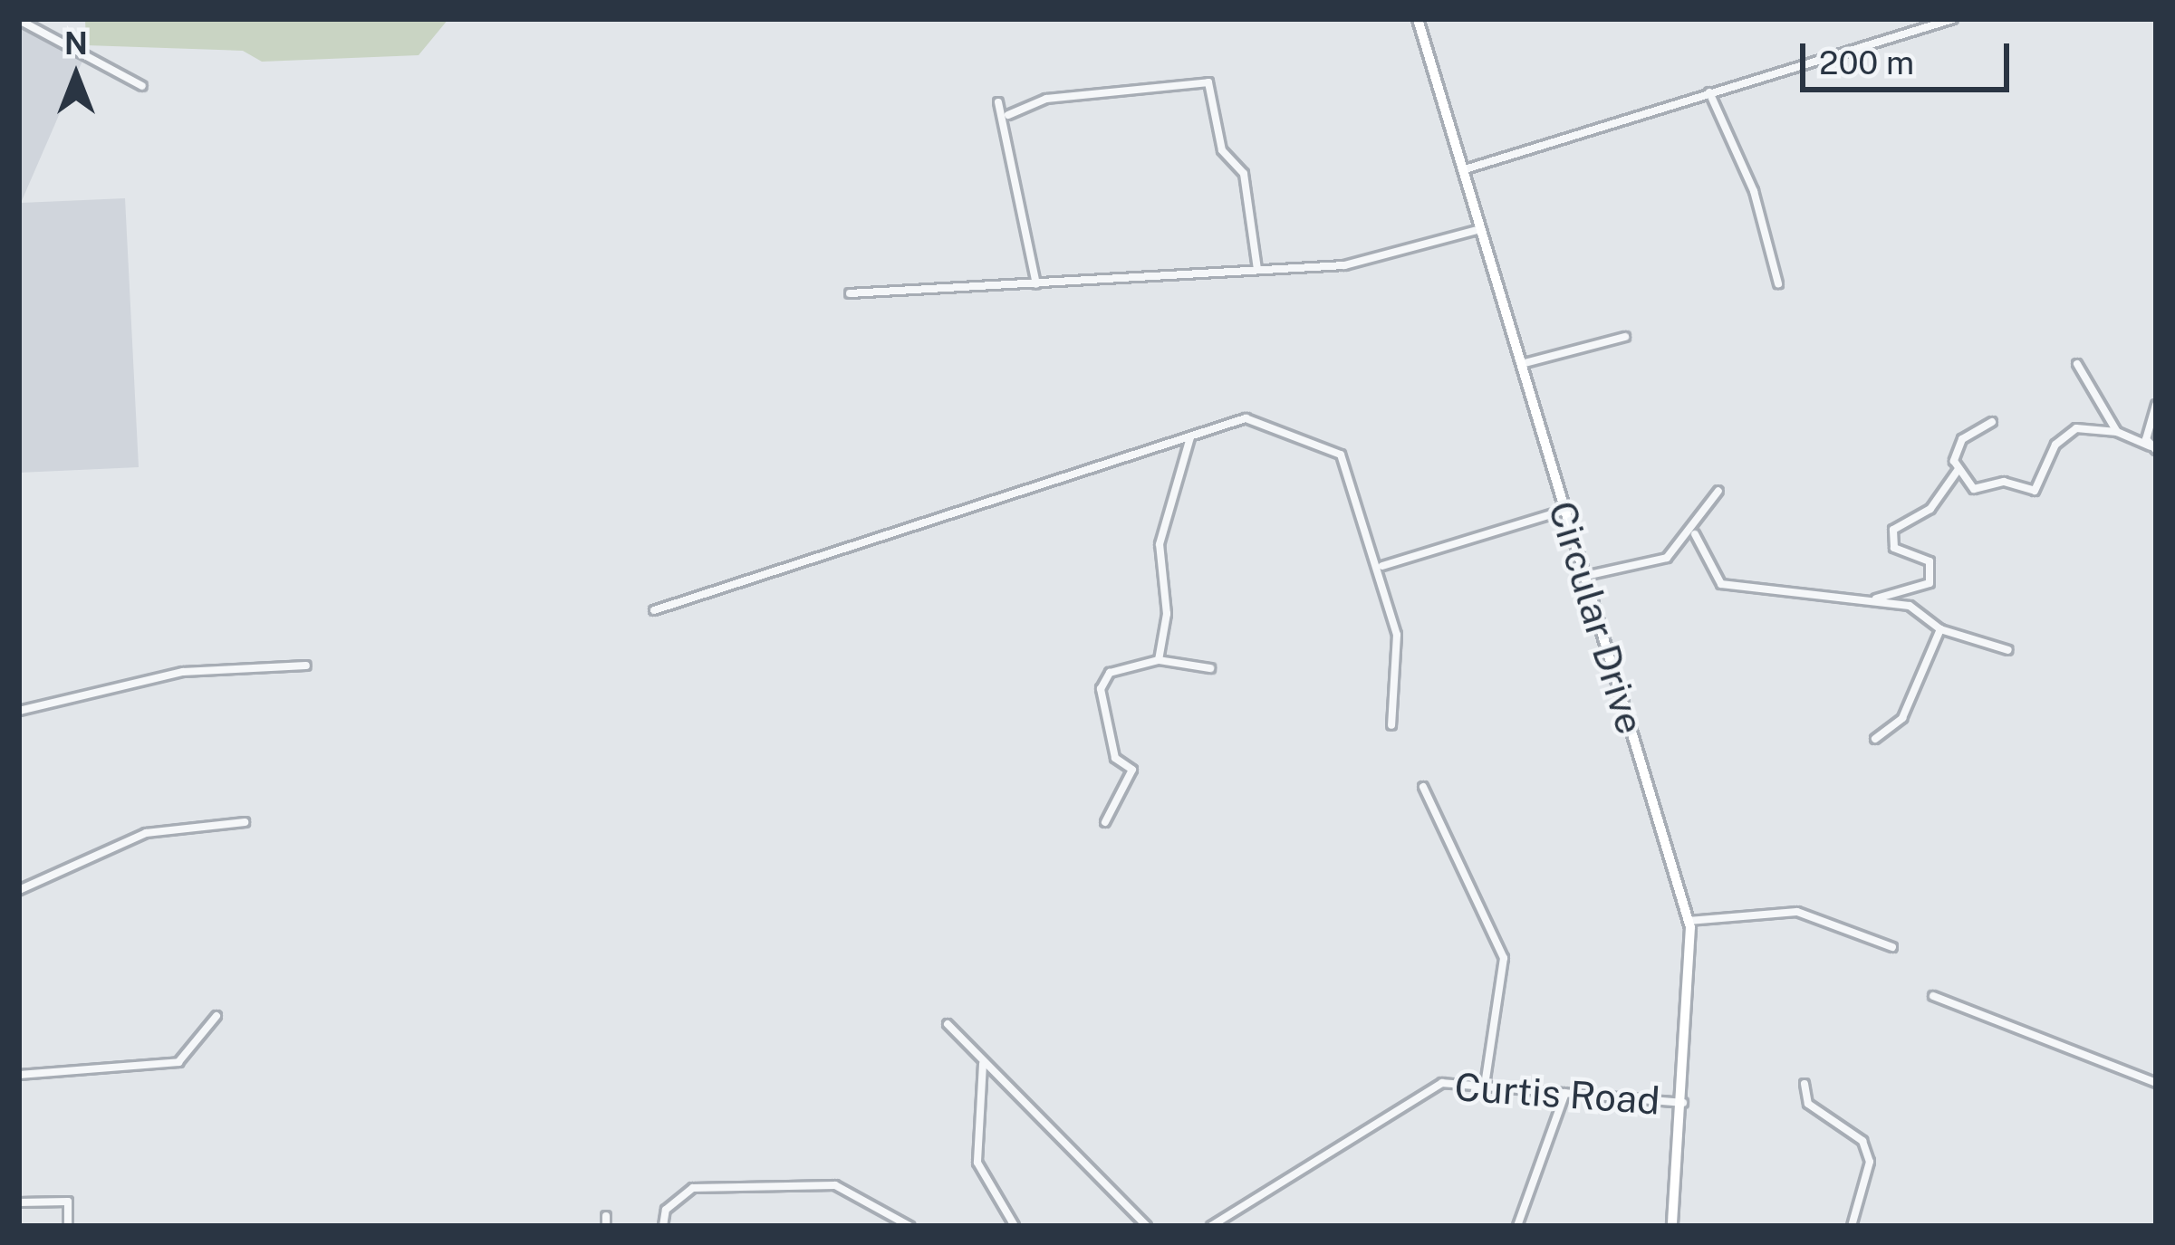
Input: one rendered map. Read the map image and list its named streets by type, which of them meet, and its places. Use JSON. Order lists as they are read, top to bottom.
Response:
{
  "streets": {
    "street": ["Circular Drive", "Curtis Road"]
  },
  "crossings": [
    ["Circular Drive", "Curtis Road"]
  ],
  "scale_bar": "200 m",
  "north": "top"
}
